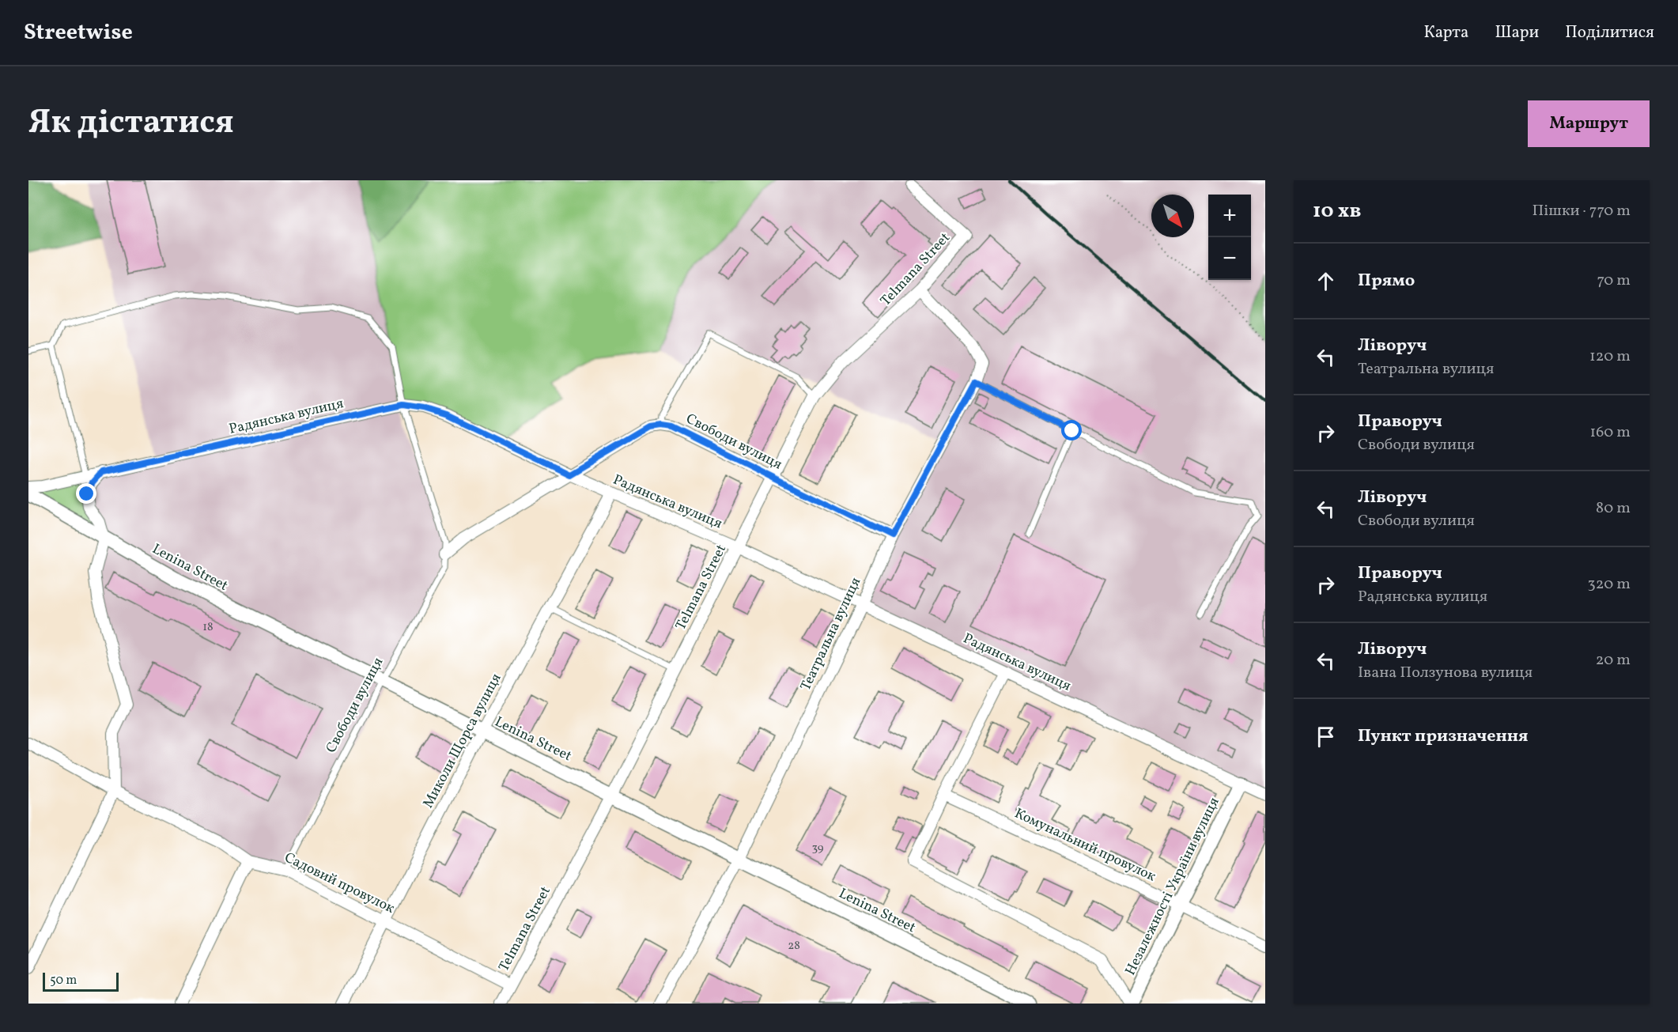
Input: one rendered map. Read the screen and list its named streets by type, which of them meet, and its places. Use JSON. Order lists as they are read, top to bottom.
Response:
{
  "streets": {
    "street": [
      "Telmana Street",
      "Радянська вулиця",
      "Свободи вулиця",
      "Lenina Street",
      "Театральна вулиця",
      "Миколи Щорса вулиця",
      "Комунальний провулок",
      "Садовий провулок",
      "Незалежності України вулиця"
    ]
  },
  "crossings": [
    ["Telmana Street", "Радянська вулиця"],
    ["Telmana Street", "Свободи вулиця"],
    ["Telmana Street", "Lenina Street"],
    ["Telmana Street", "Театральна вулиця"],
    ["Telmana Street", "Садовий провулок"],
    ["Радянська вулиця", "Свободи вулиця"],
    ["Радянська вулиця", "Театральна вулиця"],
    ["Радянська вулиця", "Миколи Щорса вулиця"],
    ["Радянська вулиця", "Незалежності України вулиця"],
    ["Свободи вулиця", "Lenina Street"],
    ["Свободи вулиця", "Театральна вулиця"],
    ["Свободи вулиця", "Садовий провулок"],
    ["Lenina Street", "Театральна вулиця"],
    ["Lenina Street", "Миколи Щорса вулиця"],
    ["Миколи Щорса вулиця", "Садовий провулок"],
    ["Комунальний провулок", "Незалежності України вулиця"]
  ],
  "house_numbers": ["18", "39", "28"],
  "scale_bar": "50 m",
  "north": "bottom right",
  "page": {
    "header": "Streetwise",
    "nav": ["Карта", "Шари", "Поділитися"],
    "title": "Як дістатися",
    "buttons": "Маршрут",
    "heading": ["10 хв", "Пішки · 770 m"],
    "map_buttons": ["+", "−"],
    "list": [
      ["Прямо", "70 m"],
      ["Ліворуч", "Театральна вулиця", "120 m"],
      ["Праворуч", "Свободи вулиця", "160 m"],
      ["Ліворуч", "Свободи вулиця", "80 m"],
      ["Праворуч", "Радянська вулиця", "320 m"],
      ["Ліворуч", "Івана Ползунова вулиця", "20 m"],
      "Пункт призначення"
    ],
    "scale": "50 m"
  }
}
